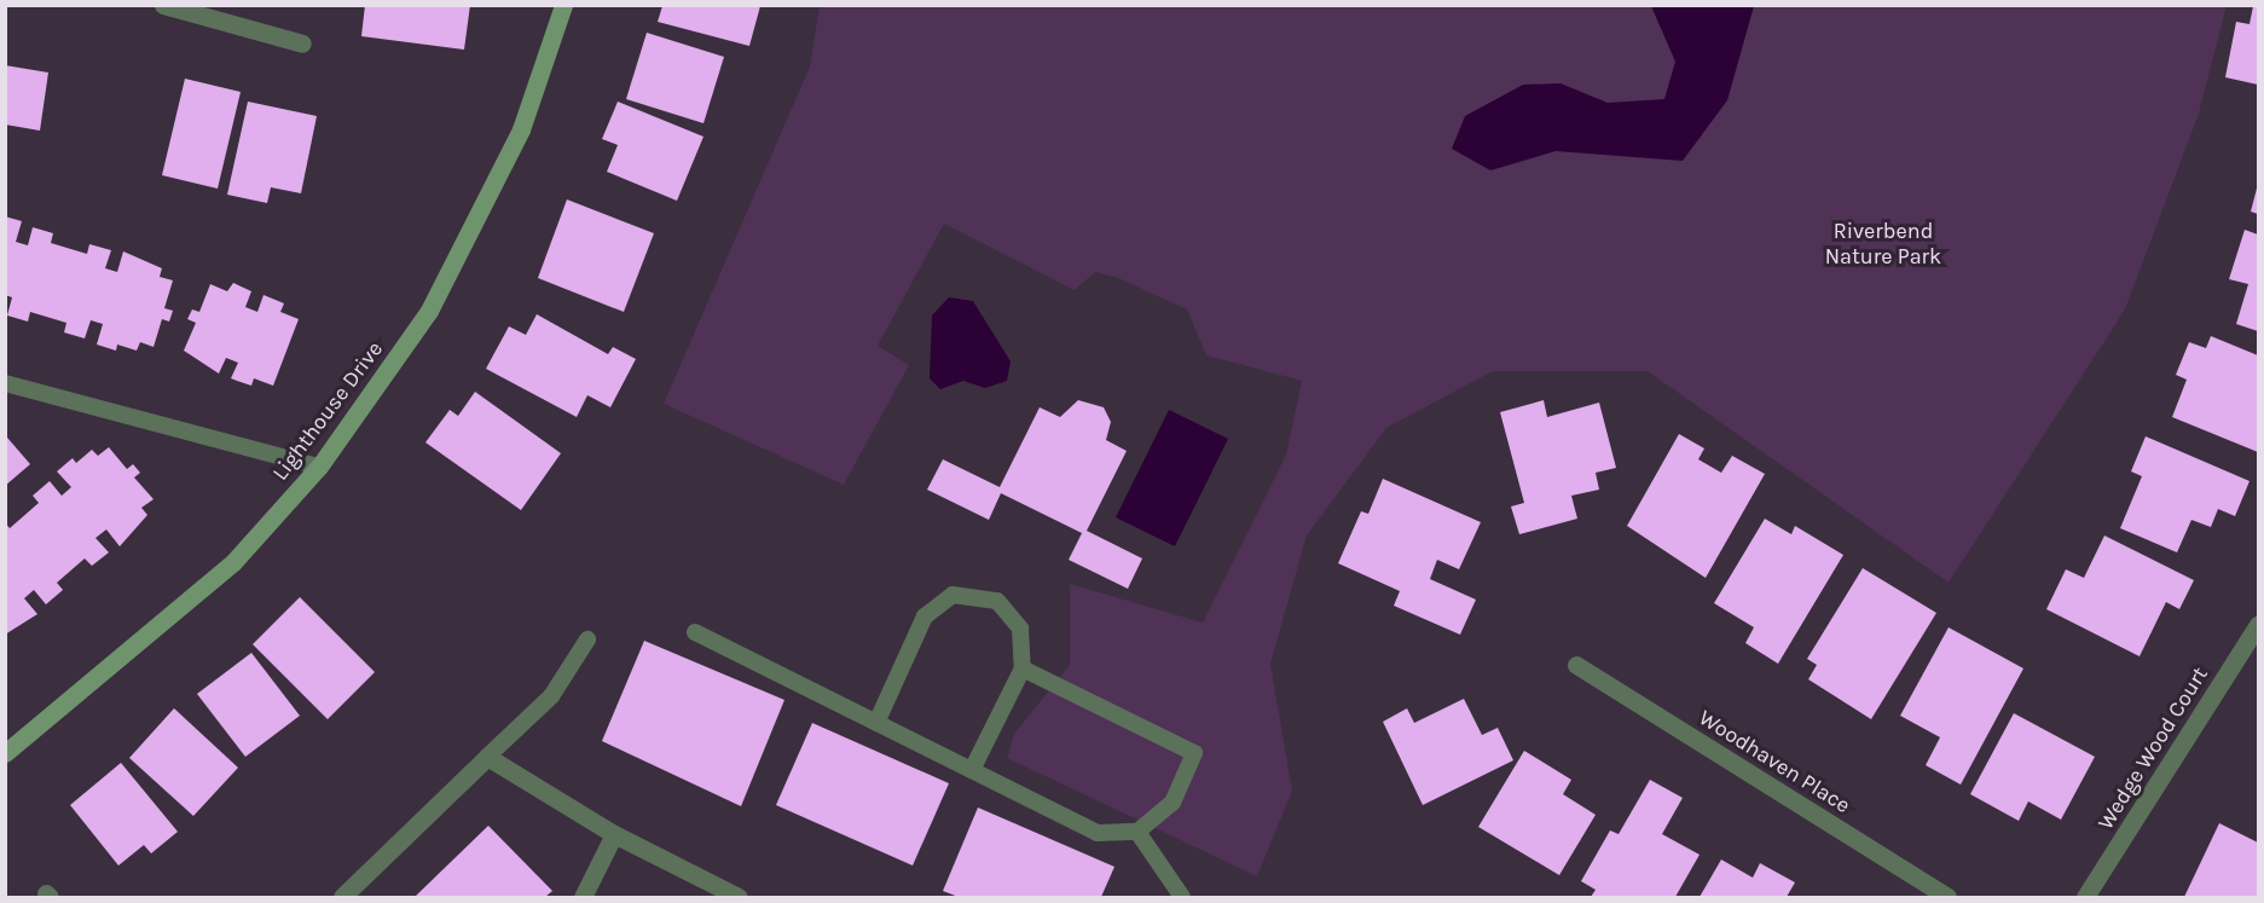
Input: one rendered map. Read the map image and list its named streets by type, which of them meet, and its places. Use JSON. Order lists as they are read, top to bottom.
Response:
{
  "streets": {
    "street": ["Lighthouse Drive", "Wedge Wood Court", "Woodhaven Place"]
  },
  "parks": ["Riverbend Nature Park"]
}
